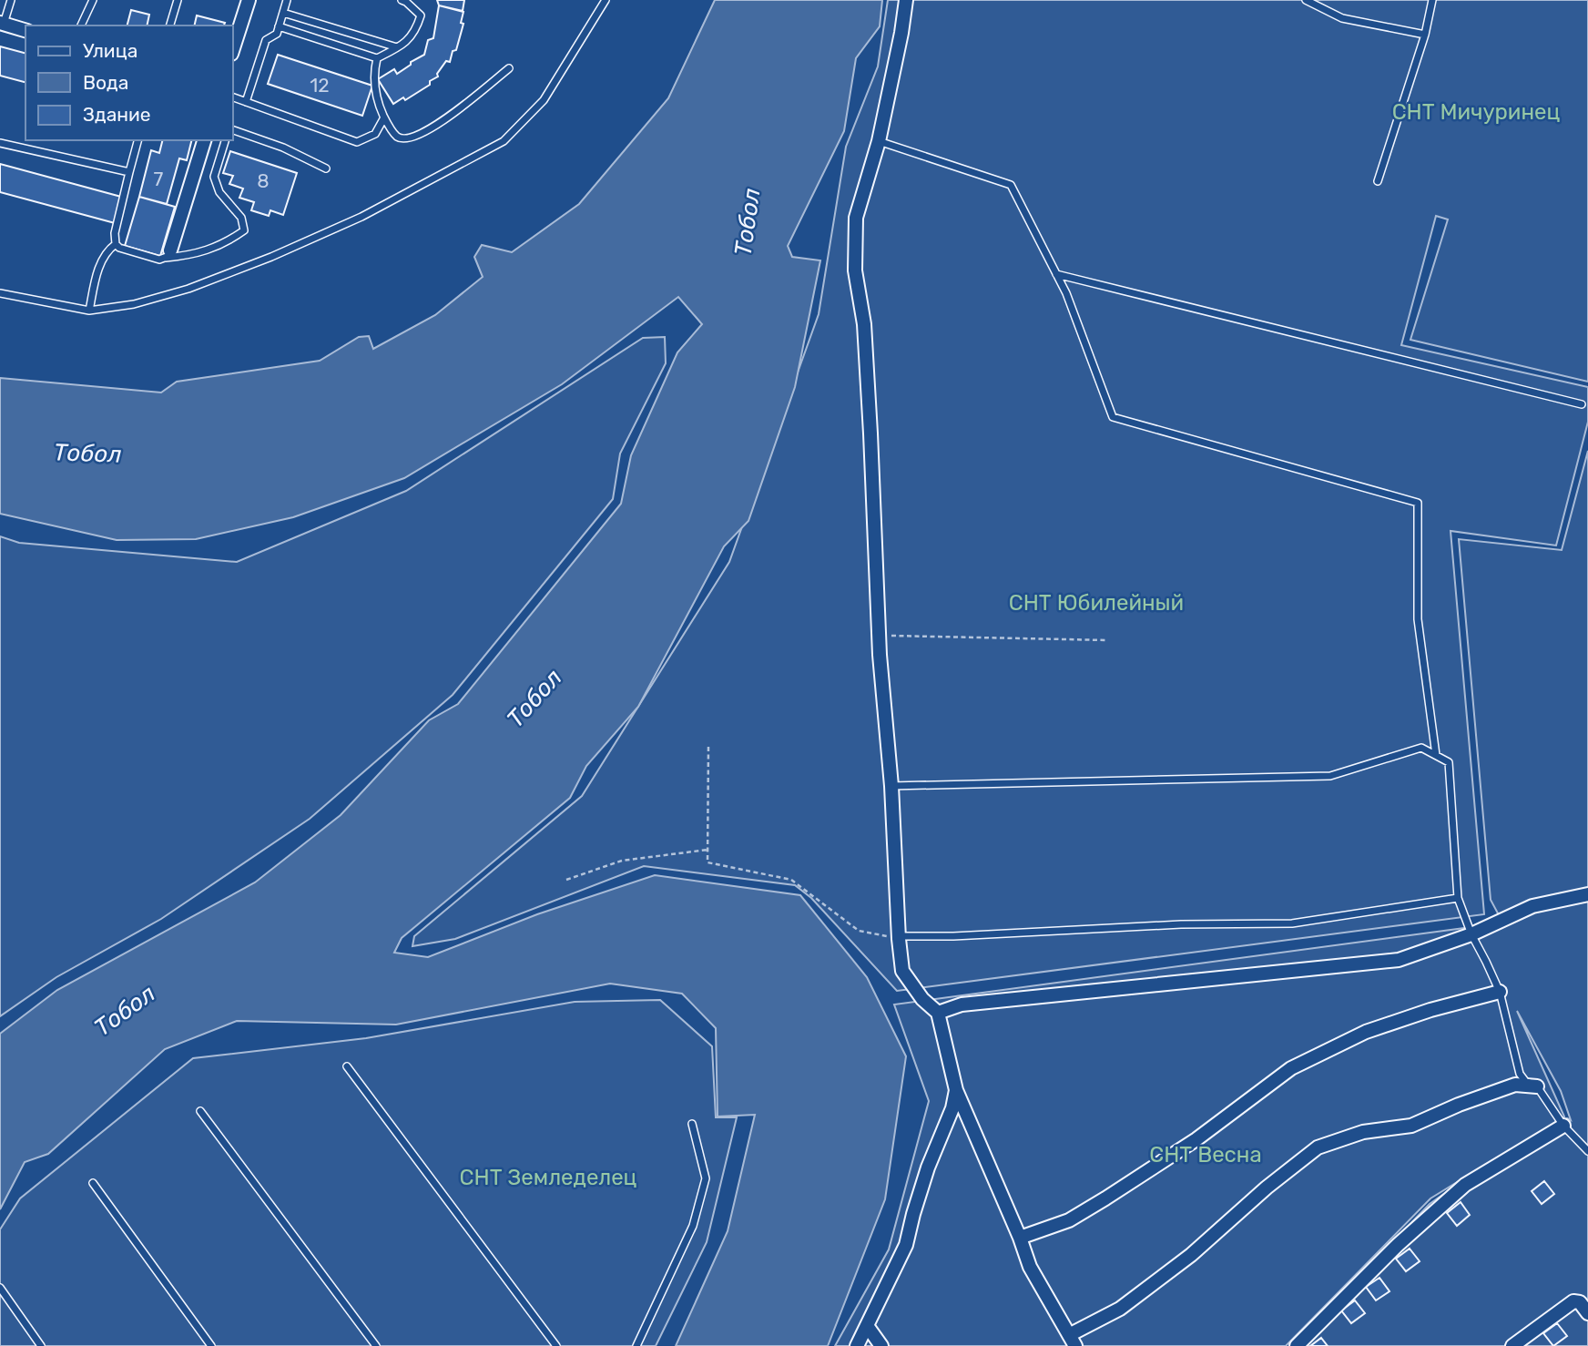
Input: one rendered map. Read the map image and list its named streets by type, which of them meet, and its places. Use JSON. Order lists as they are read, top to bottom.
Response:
{
  "water": ["Тобол"],
  "parks": [
    "СНТ Мичуринец",
    "СНТ Юбилейный",
    "СНТ Весна",
    "СНТ Земледелец"
  ],
  "house_numbers": ["12", "7", "8"],
  "legend": ["Улица", "Вода", "Здание"]
}
